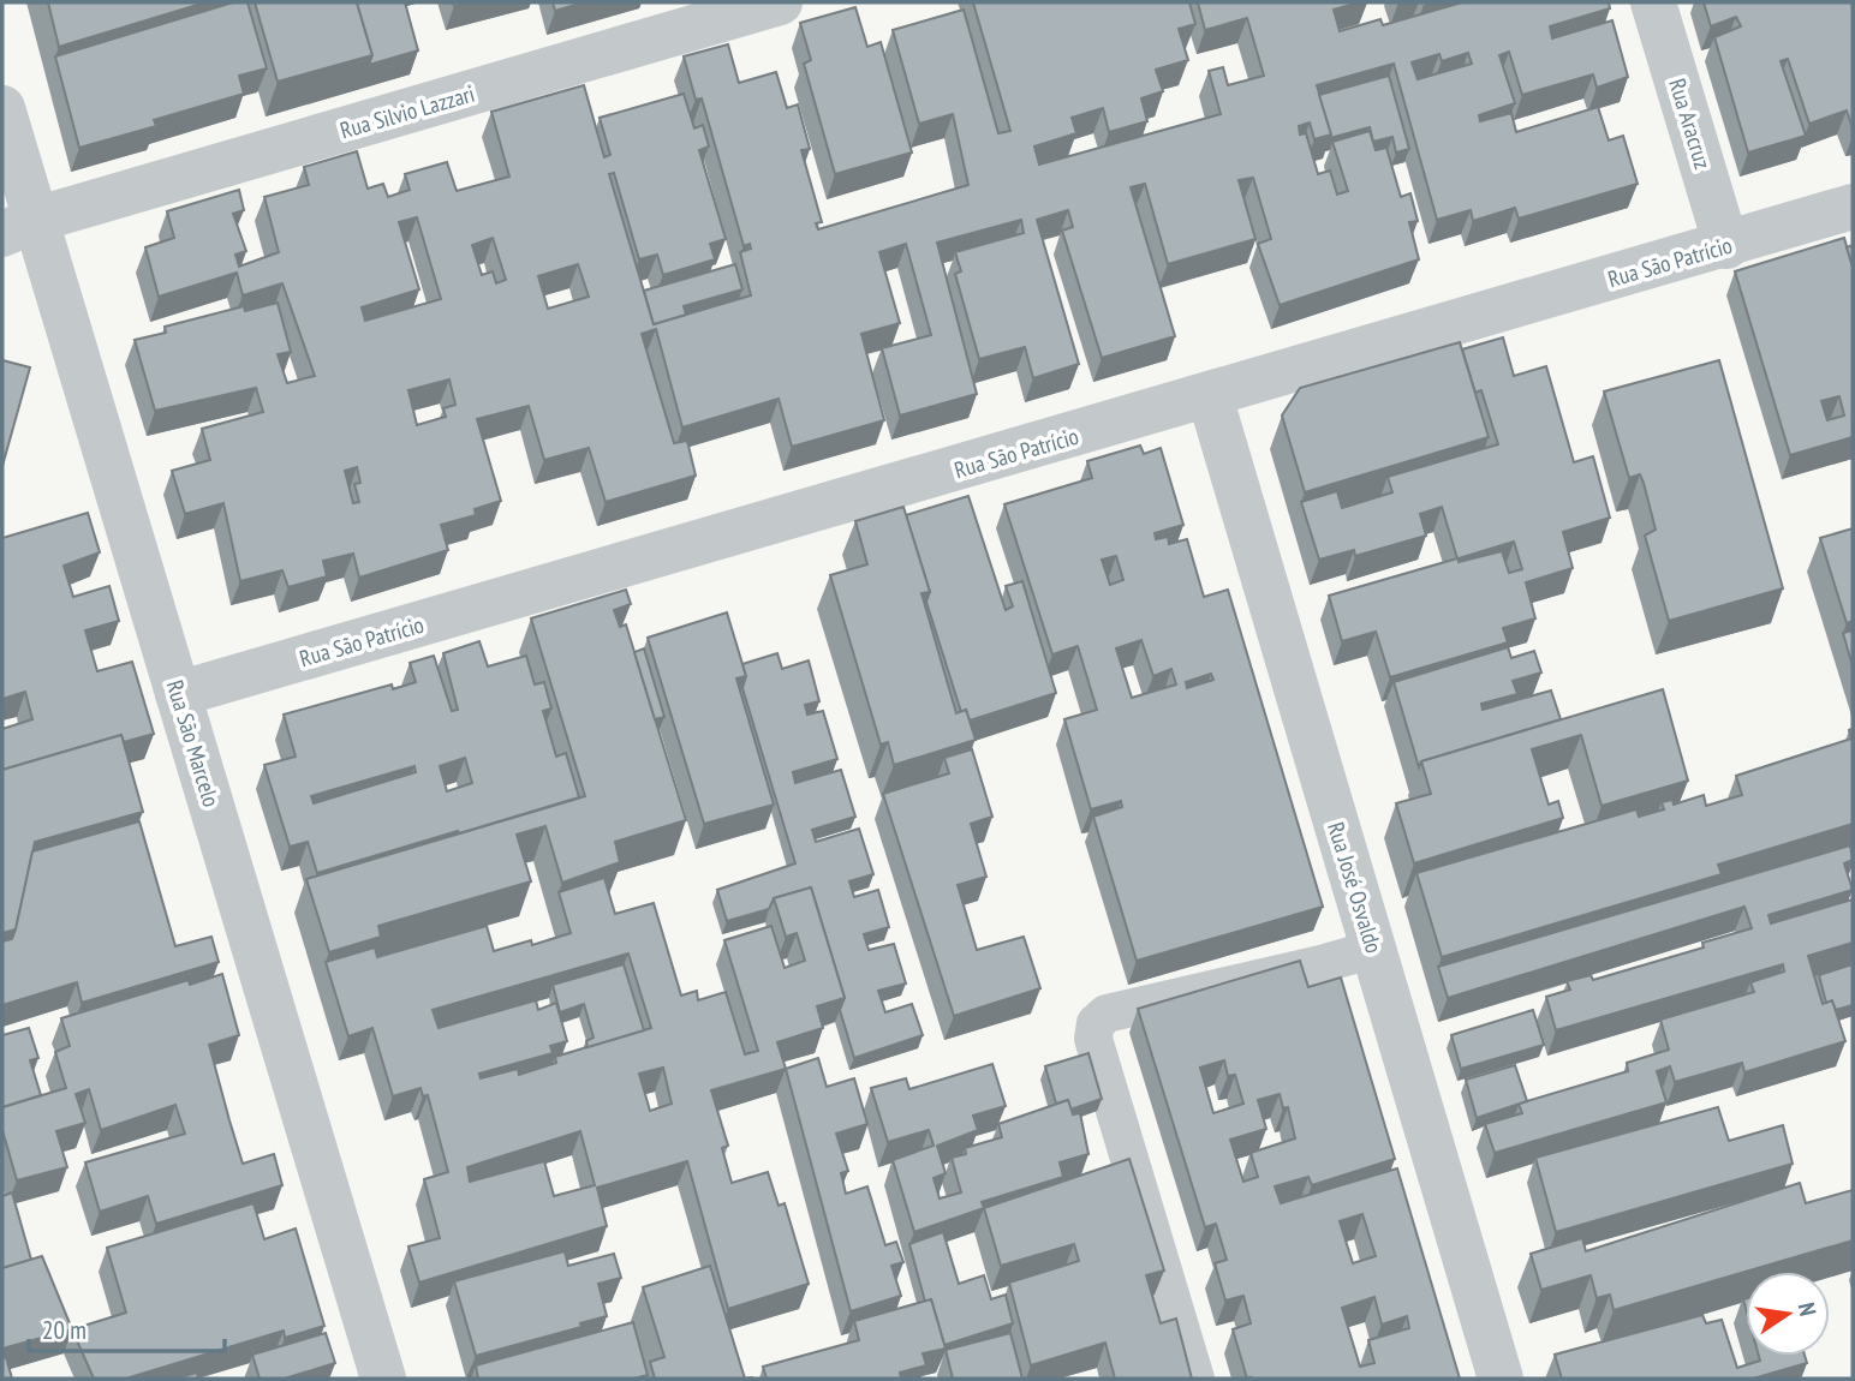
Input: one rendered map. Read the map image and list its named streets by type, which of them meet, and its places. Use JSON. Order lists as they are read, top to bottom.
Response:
{
  "streets": {
    "street": [
      "Rua Silvio Lazzari",
      "Rua Aracruz",
      "Rua São Patrício",
      "Rua São Marcelo",
      "Rua José Osvaldo"
    ]
  },
  "crossings": [
    ["Rua Silvio Lazzari", "Rua São Marcelo"],
    ["Rua Aracruz", "Rua São Patrício"],
    ["Rua São Patrício", "Rua São Marcelo"],
    ["Rua São Patrício", "Rua José Osvaldo"]
  ],
  "scale_bar": "20 m",
  "north": "right"
}
